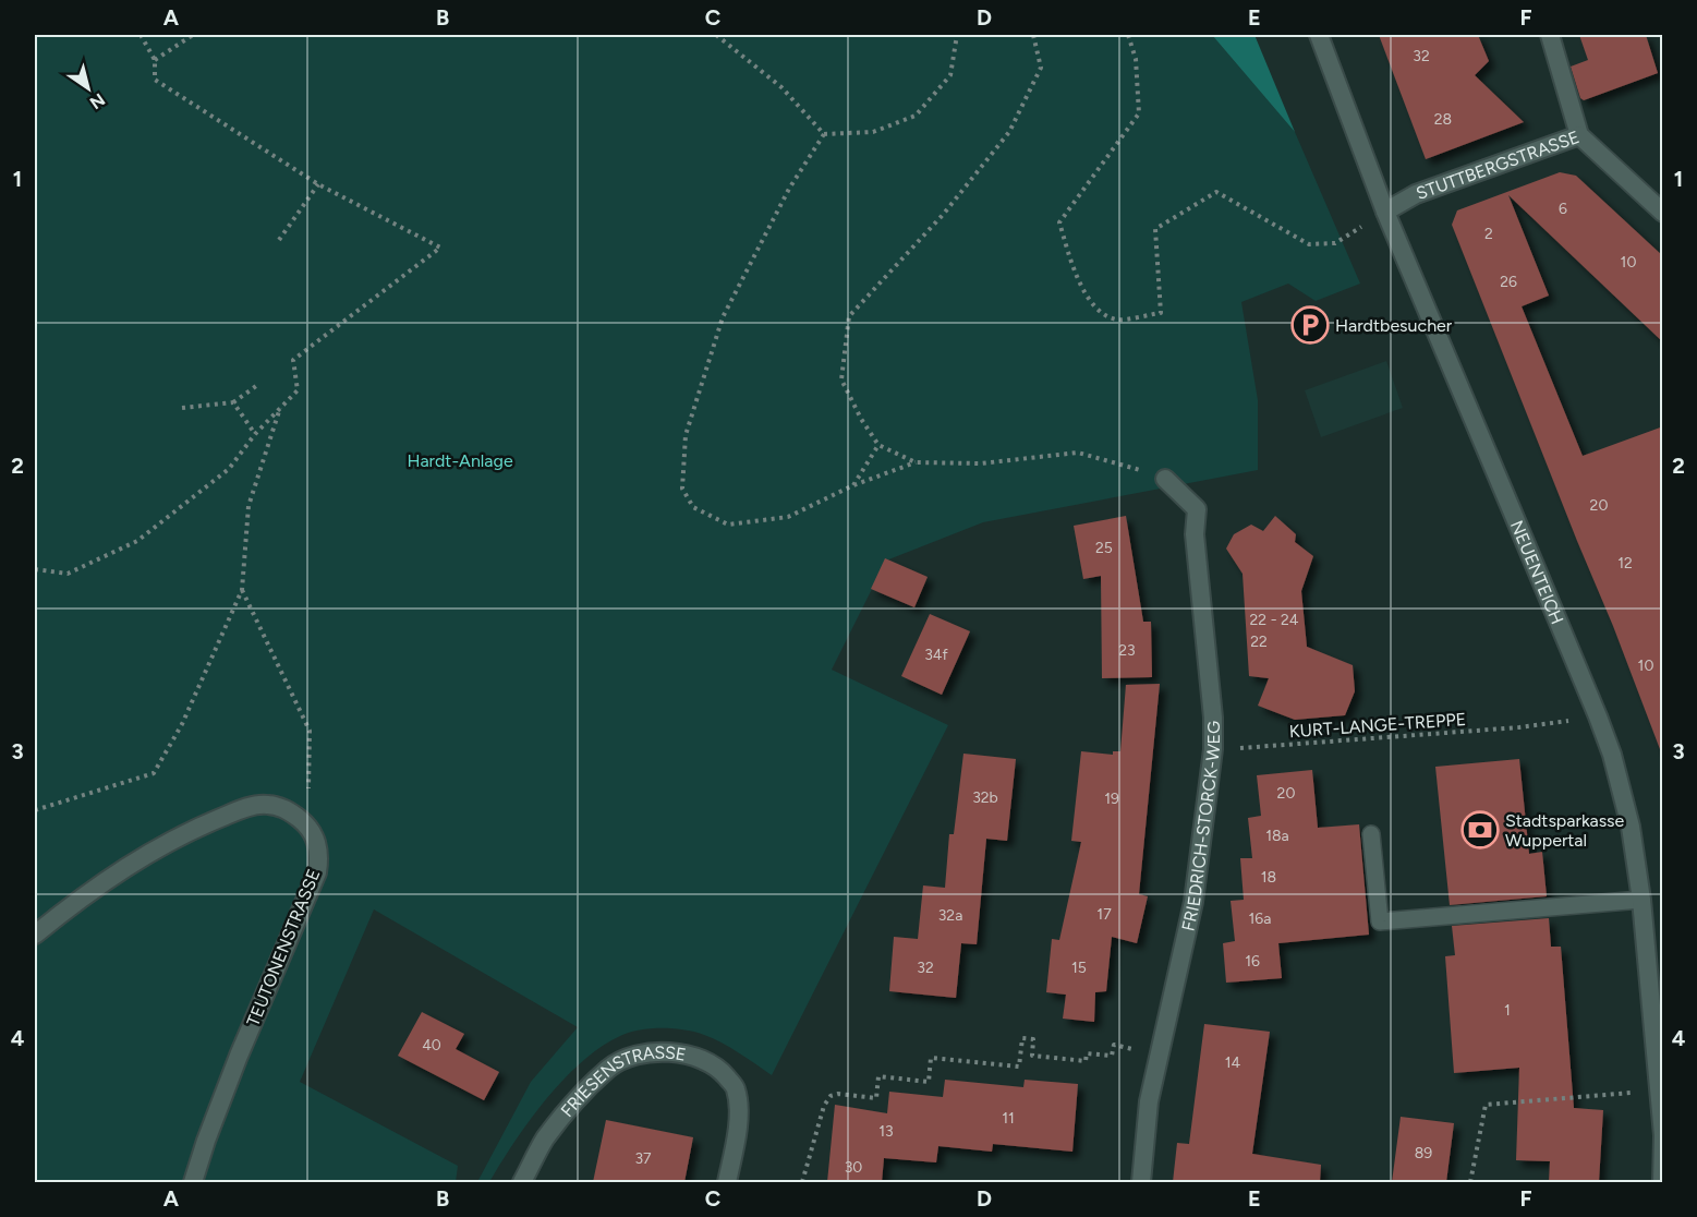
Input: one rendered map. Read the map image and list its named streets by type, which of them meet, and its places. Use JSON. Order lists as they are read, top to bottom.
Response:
{
  "streets": {
    "street": [
      "STUTTBERGSTRASSE",
      "NEUENTEICH",
      "FRIEDRICH-STORCK-WEG",
      "TEUTONENSTRASSE",
      "FRIESENSTRASSE"
    ],
    "path": ["KURT-LANGE-TREPPE"]
  },
  "crossings": [
    ["STUTTBERGSTRASSE", "NEUENTEICH"],
    ["NEUENTEICH", "KURT-LANGE-TREPPE"]
  ],
  "parks": ["Hardt-Anlage"],
  "places": {
    "parking": ["Hardtbesucher"],
    "bank": ["Stadtsparkasse Wuppertal"]
  },
  "house_numbers": [
    "32",
    "28",
    "6",
    "2",
    "10",
    "26",
    "20",
    "25",
    "12",
    "22 - 24",
    "22",
    "23",
    "34f",
    "10",
    "20",
    "32b",
    "19",
    "18a",
    "18",
    "17",
    "32a",
    "16a",
    "16",
    "32",
    "15",
    "1",
    "40",
    "14",
    "11",
    "13",
    "89",
    "37",
    "30"
  ],
  "north": "bottom right",
  "grid": {
    "columns": [
      "A",
      "B",
      "C",
      "D",
      "E",
      "F"
    ],
    "rows": [
      "1",
      "2",
      "3",
      "4"
    ]
  }
}
